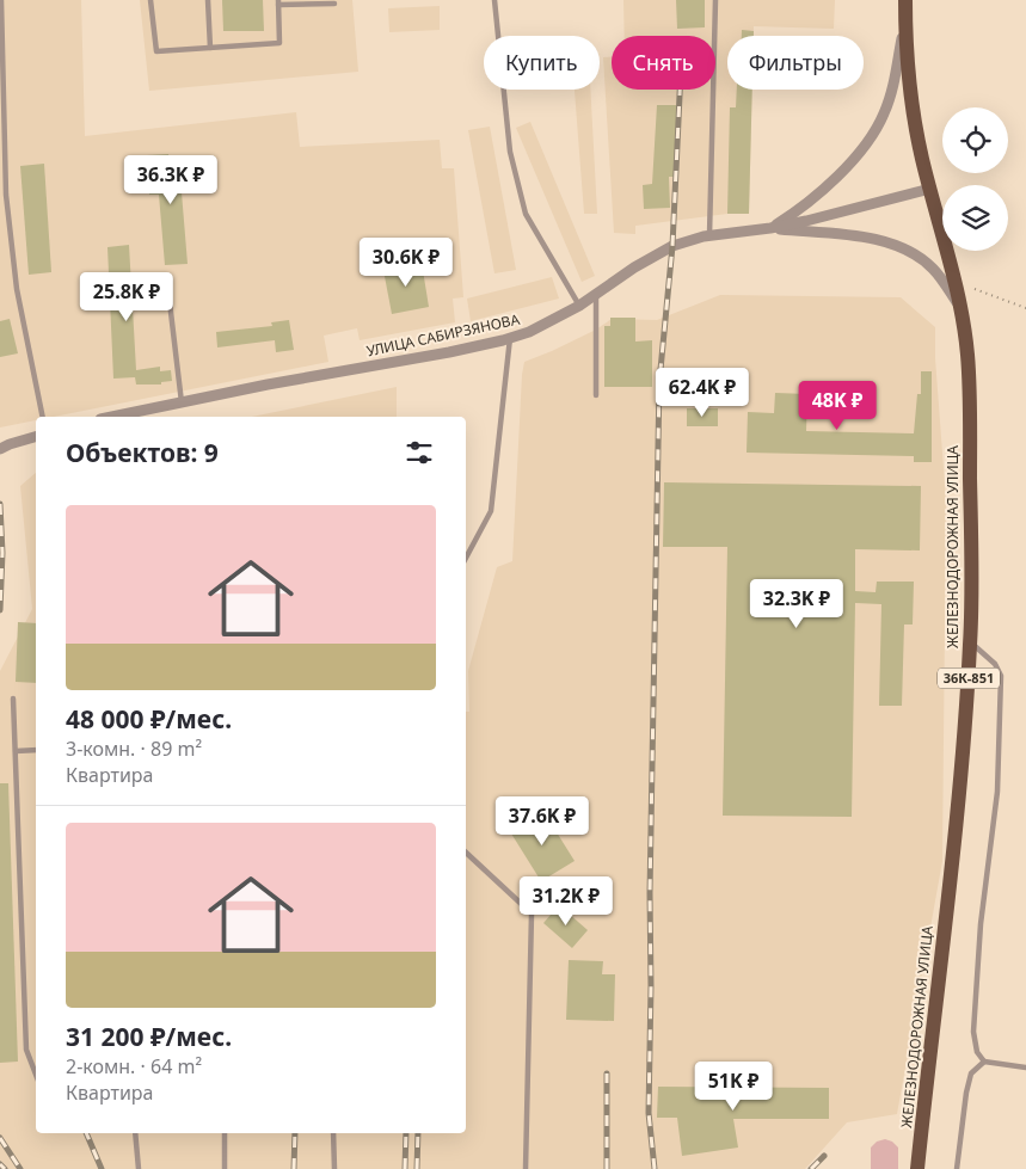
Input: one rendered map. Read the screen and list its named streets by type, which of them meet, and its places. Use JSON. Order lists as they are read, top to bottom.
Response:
{
  "streets": {
    "main road": ["ЖЕЛЕЗНОДОРОЖНАЯ УЛИЦА", "36К-851"],
    "street": ["УЛИЦА САБИРЗЯНОВА"]
  },
  "page": {
    "chip": ["Купить", "Снять", "Фильтры"],
    "price": [
      "36.3K ₽",
      "30.6K ₽",
      "25.8K ₽",
      "62.4K ₽",
      "48K ₽",
      "32.3K ₽",
      "37.6K ₽",
      "31.2K ₽",
      "51K ₽"
    ],
    "heading": "Объектов: 9",
    "list": [
      {
        "name": "48 000 ₽/мес.",
        "note": "3-комн. · 89 m² · Квартира"
      },
      {
        "name": "31 200 ₽/мес.",
        "note": "2-комн. · 64 m² · Квартира"
      }
    ]
  }
}
